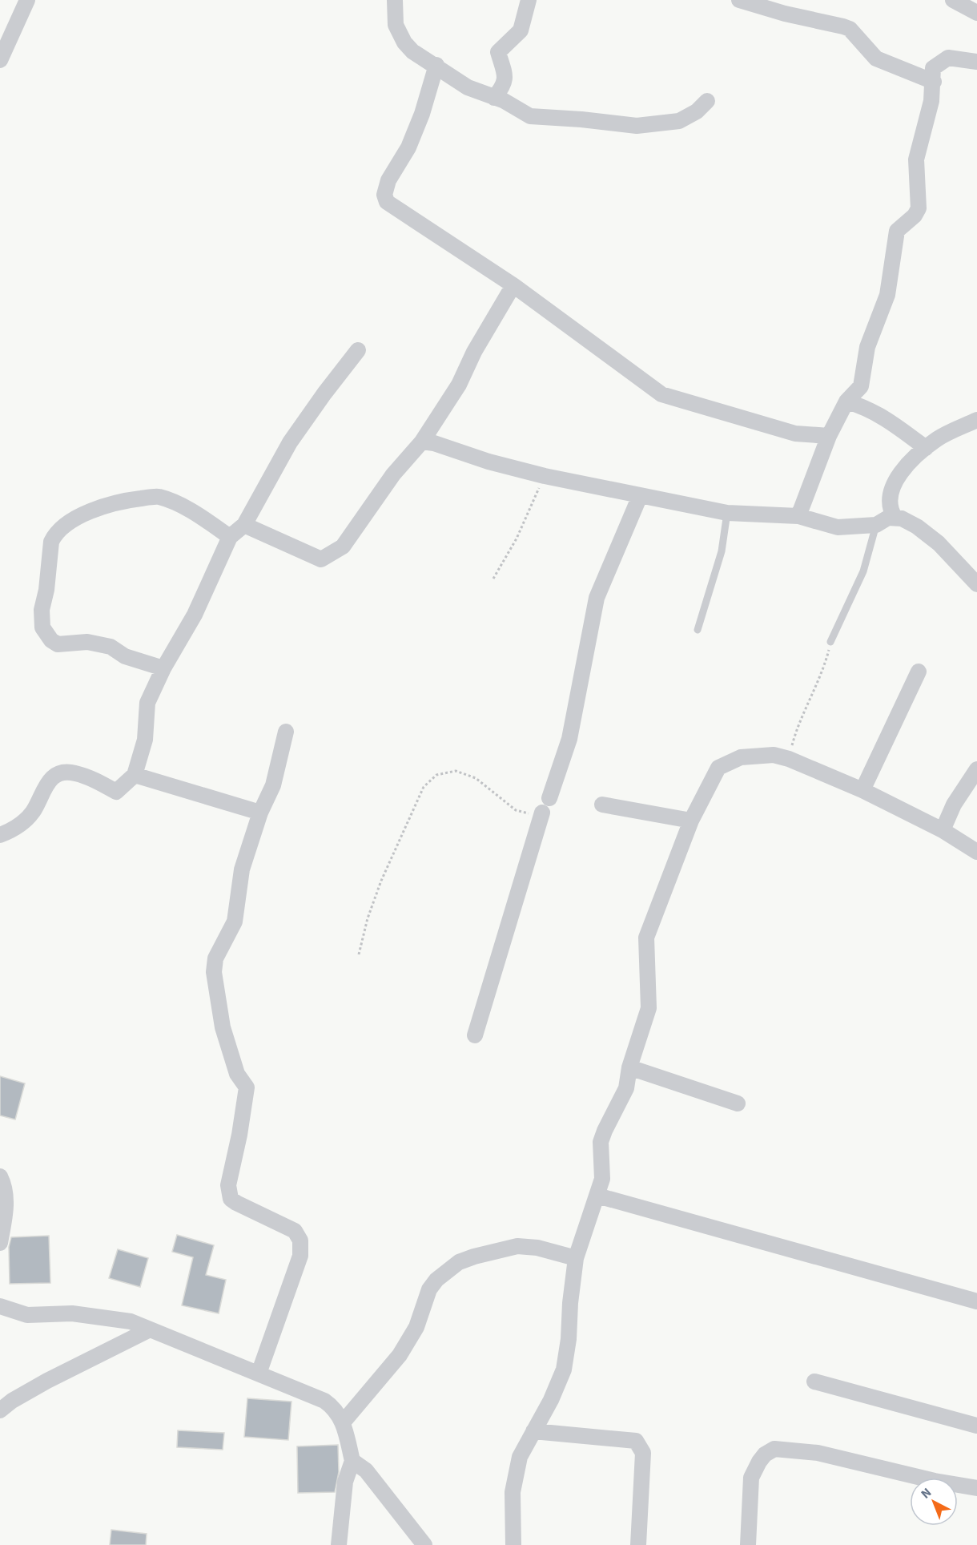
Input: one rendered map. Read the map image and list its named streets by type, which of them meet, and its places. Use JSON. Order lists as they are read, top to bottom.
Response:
{
  "north": "top left"
}
